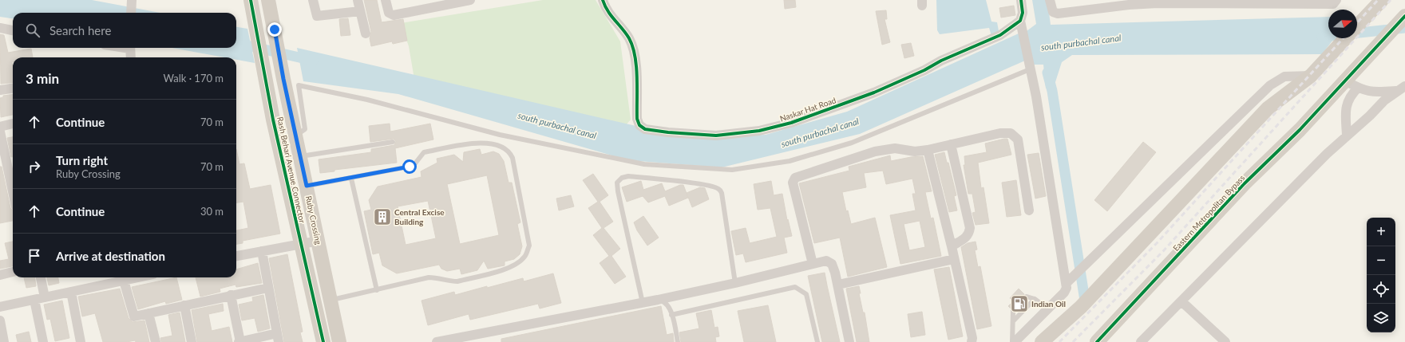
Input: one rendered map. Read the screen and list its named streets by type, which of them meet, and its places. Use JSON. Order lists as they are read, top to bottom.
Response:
{
  "streets": {
    "main road": ["Rash Behari Avenue Connector", "Eastern Metropolitan Bypass", "Ruby Crossing"],
    "street": ["Naskar Hat Road"]
  },
  "water": ["south purbachal canal"],
  "places": {
    "building": ["Central Excise Building"],
    "fuel station": ["Indian Oil"]
  },
  "north": "right",
  "page": {
    "search": "Search here",
    "heading": ["3 min", "Walk · 170 m"],
    "list": [
      ["Continue", "70 m"],
      ["Turn right", "Ruby Crossing", "70 m"],
      ["Continue", "30 m"],
      "Arrive at destination"
    ],
    "map_buttons": ["+", "−"]
  }
}
